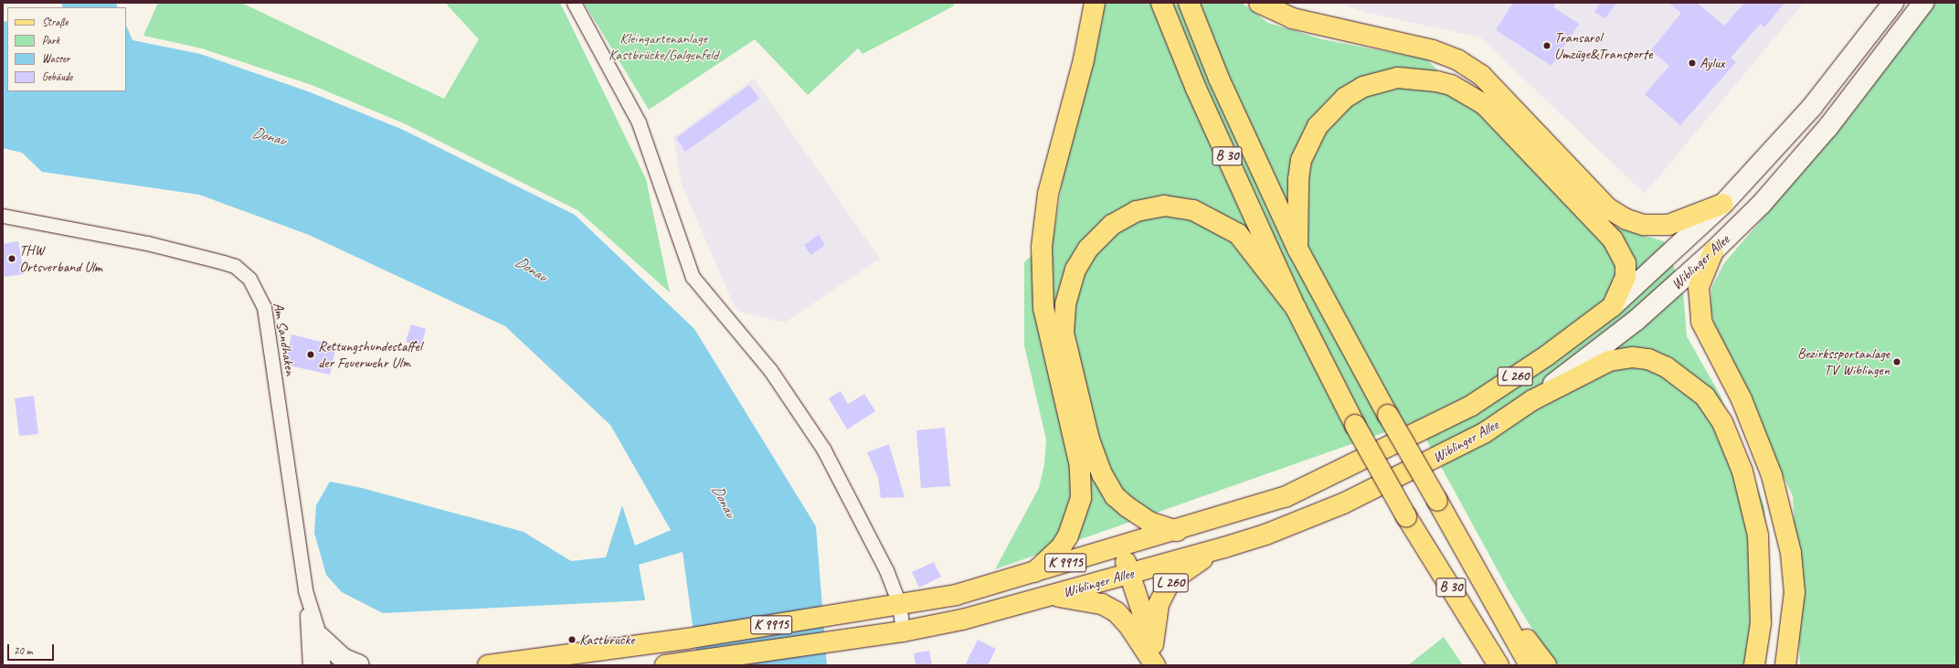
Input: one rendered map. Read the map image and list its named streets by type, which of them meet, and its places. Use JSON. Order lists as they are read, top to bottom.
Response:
{
  "streets": {
    "main road": [
      "B 30",
      "Wiblinger Allee",
      "L 260",
      "K 9915"
    ],
    "street": ["Am Sandhaken"]
  },
  "crossings": [
    ["Wiblinger Allee", "L 260"],
    ["Wiblinger Allee", "K 9915"]
  ],
  "water": ["Donau"],
  "parks": ["Kleingartenanlage Kastbrücke/Galgenfeld"],
  "places": [
    "Transarol Umzüge&Transporte",
    "Aylux",
    "THW Ortsverband Ulm",
    "Rettungshundestaffel der Feuerwehr Ulm",
    "Bezirkssportanlage TV Wiblingen",
    "Kastbrücke"
  ],
  "legend": [
    "Straße",
    "Park",
    "Wasser",
    "Gebäude"
  ],
  "scale_bar": "20 m"
}
